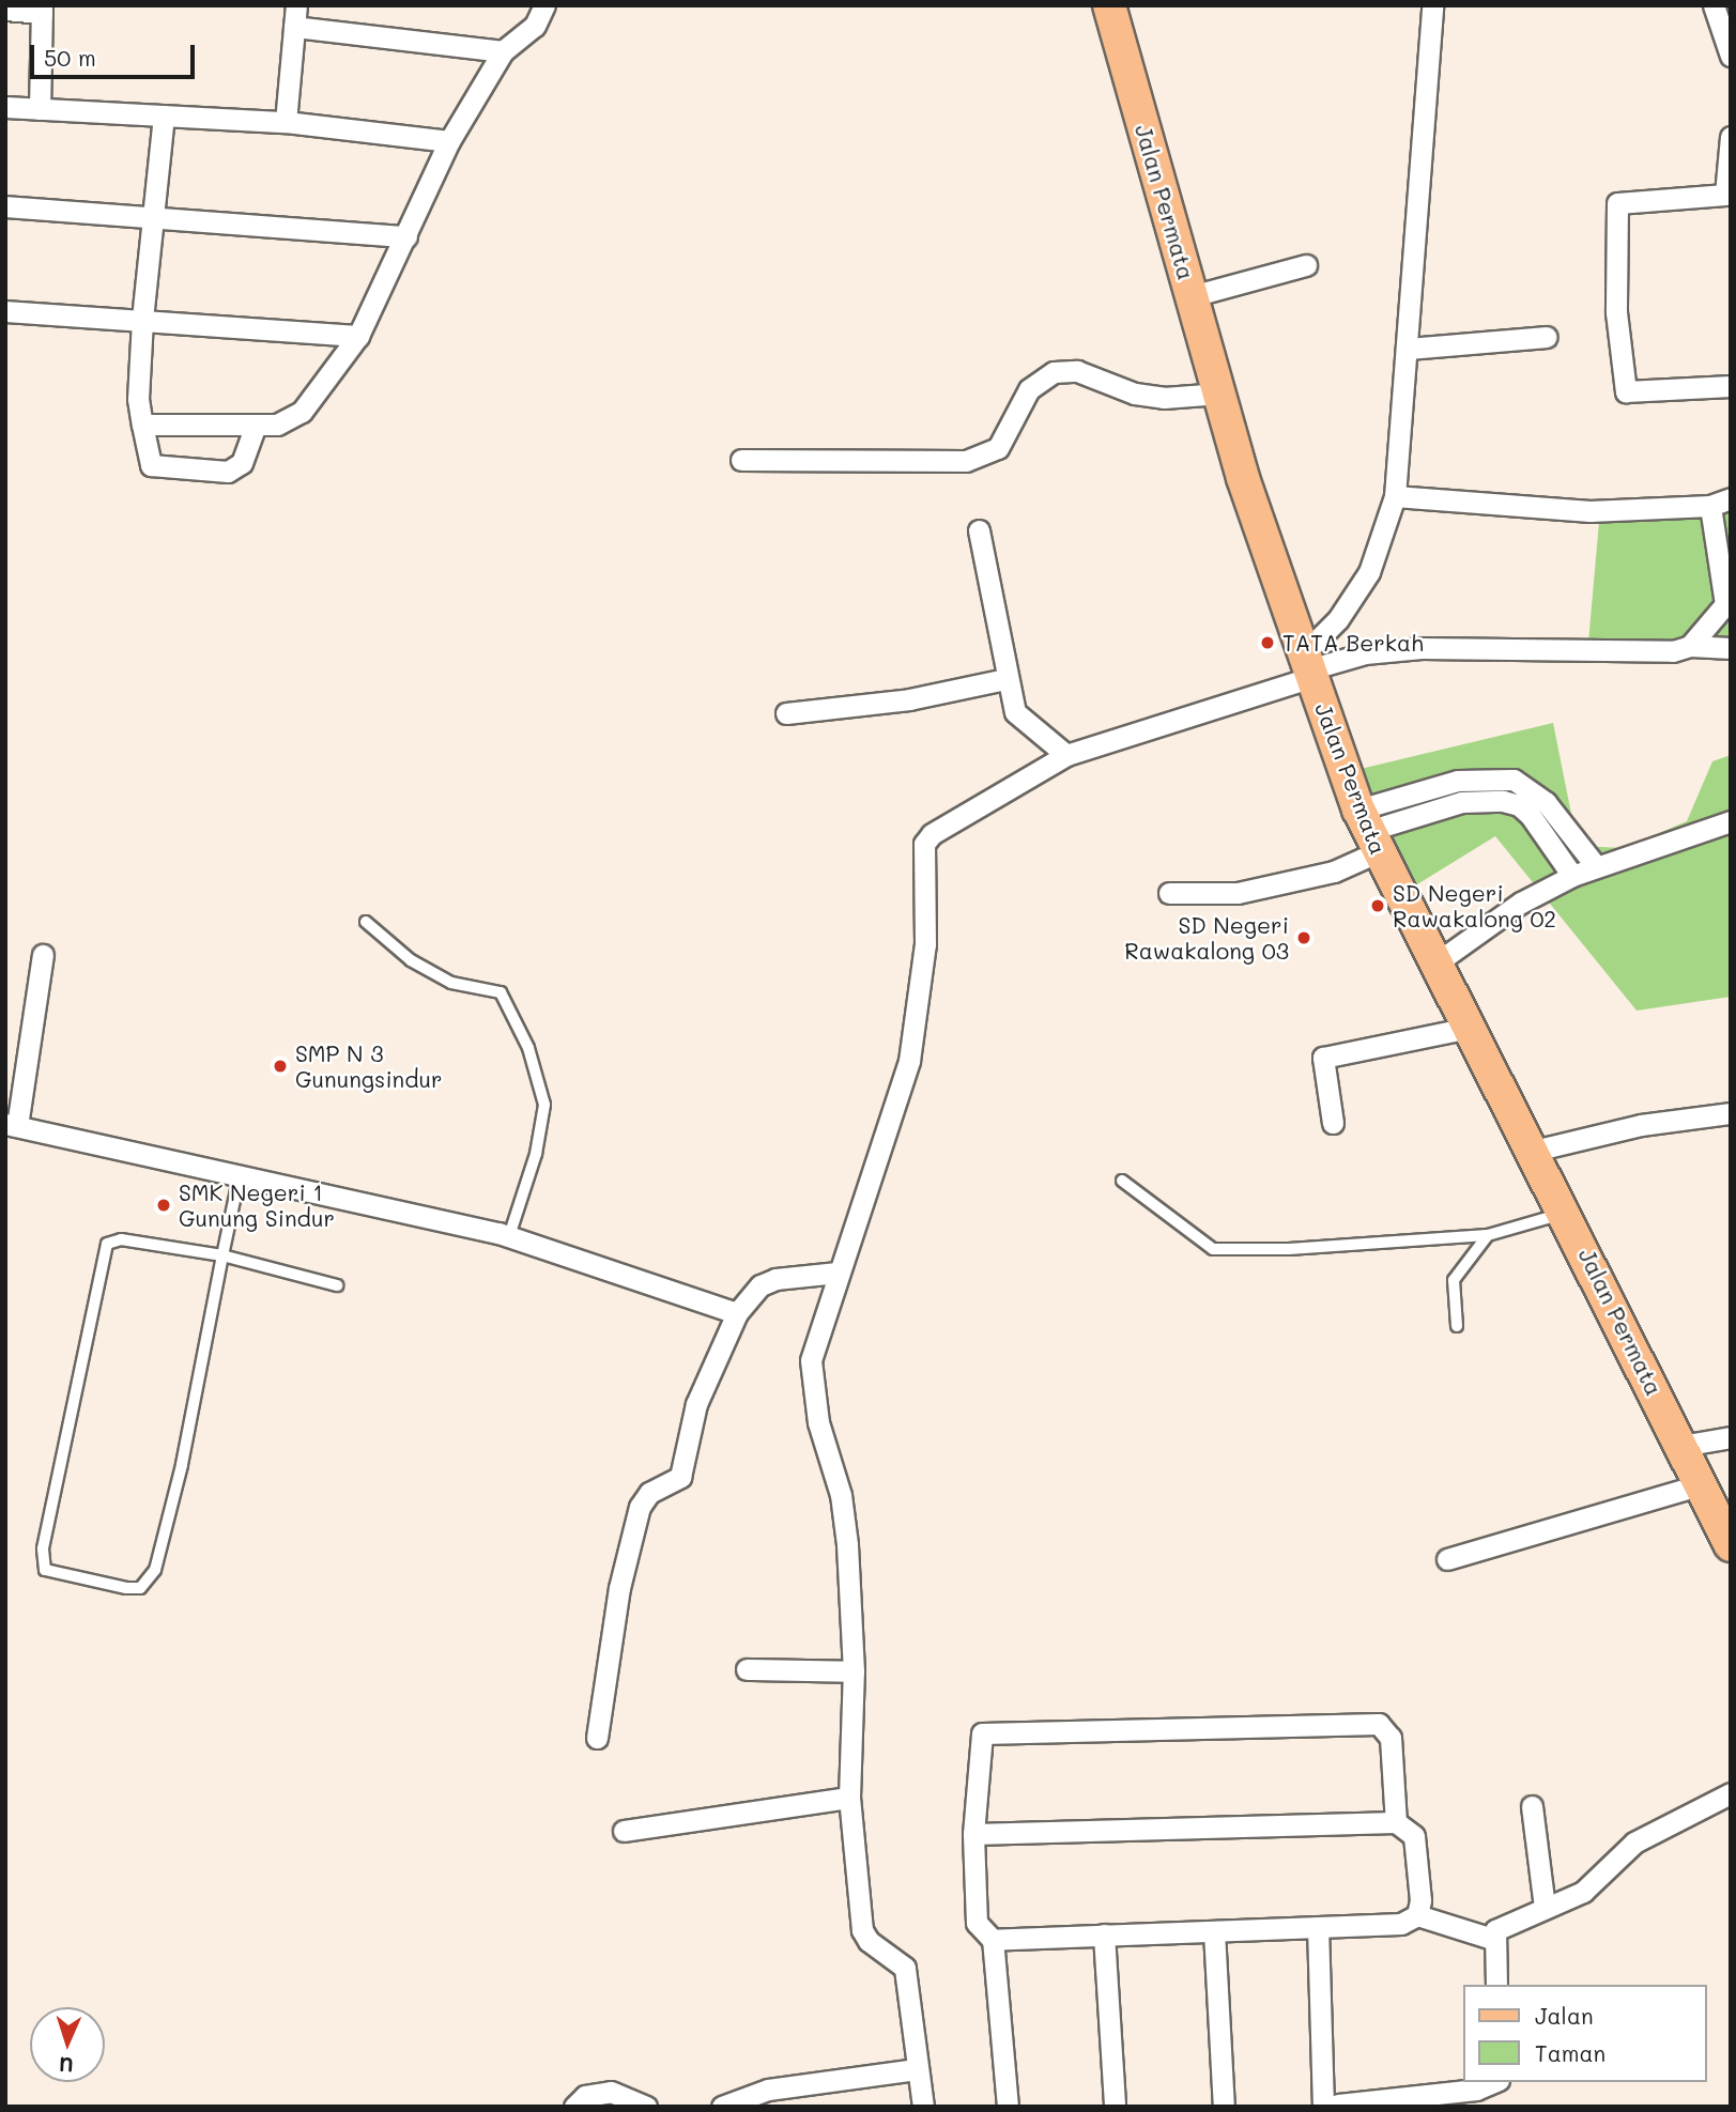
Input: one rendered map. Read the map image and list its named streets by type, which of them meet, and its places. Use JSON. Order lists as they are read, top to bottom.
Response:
{
  "streets": {
    "main road": ["Jalan Permata"]
  },
  "places": [
    "TATA Berkah",
    "SD Negeri Rawakalong 02",
    "SD Negeri Rawakalong 03",
    "SMP N 3 Gunungsindur",
    "SMK Negeri 1 Gunung Sindur"
  ],
  "legend": ["Jalan", "Taman"],
  "scale_bar": "50 m",
  "north": "bottom"
}
